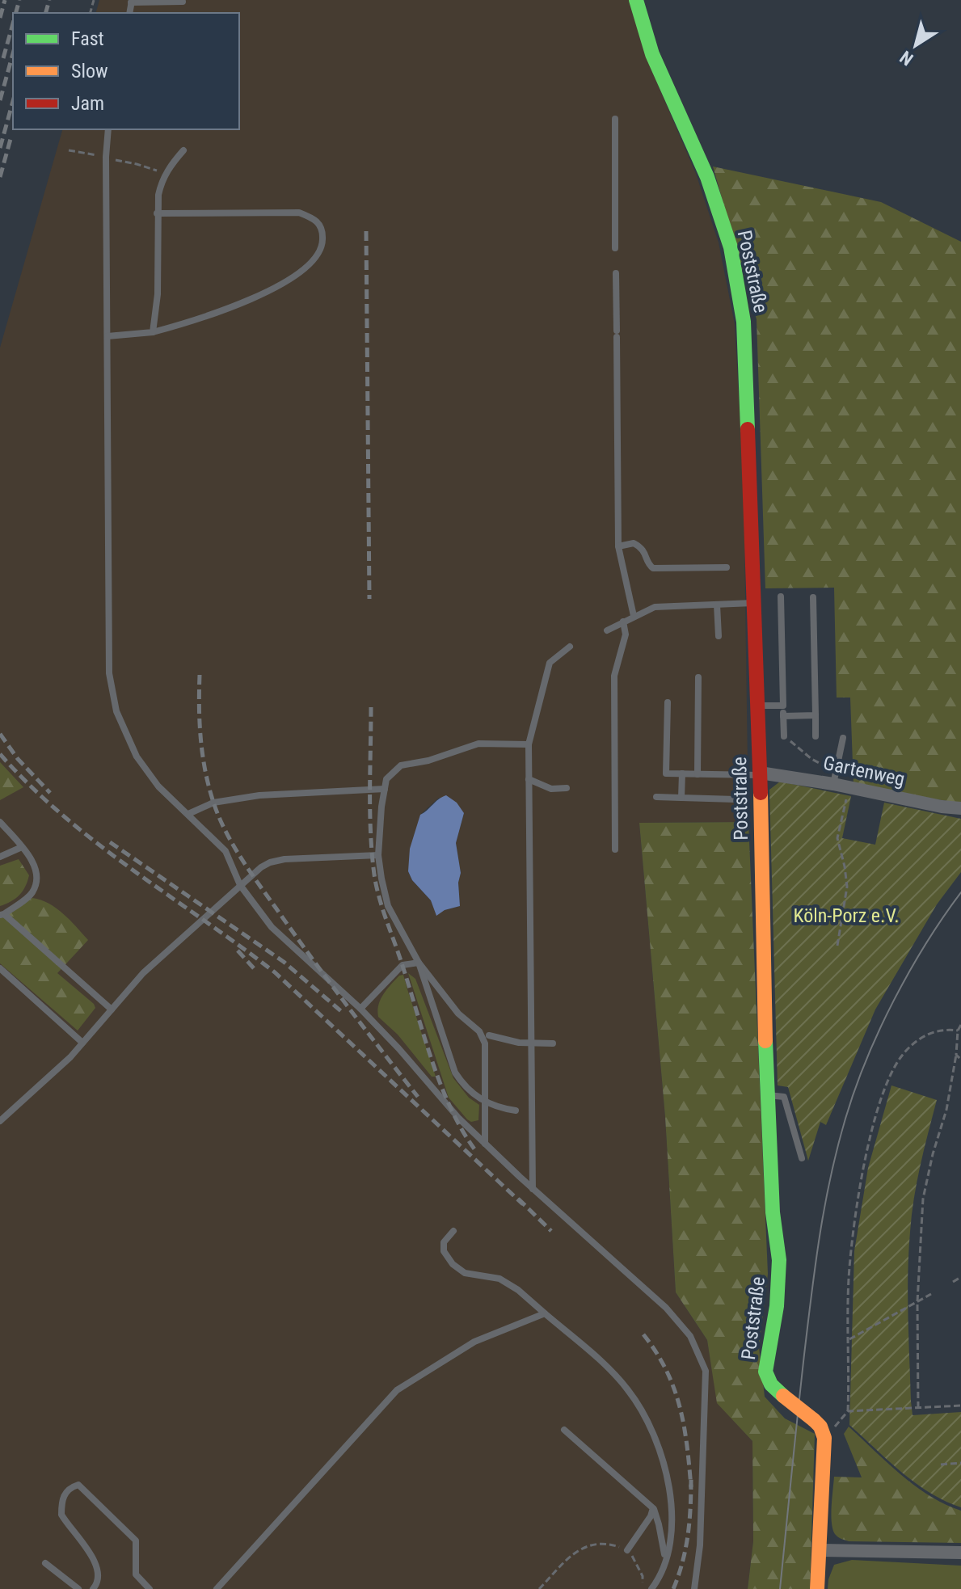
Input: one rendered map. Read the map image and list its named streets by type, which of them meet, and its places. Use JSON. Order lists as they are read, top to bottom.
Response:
{
  "streets": {
    "street": ["Poststraße", "Gartenweg"]
  },
  "crossings": [
    ["Poststraße", "Gartenweg"]
  ],
  "parks": ["Köln-Porz e.V."],
  "legend": ["Fast", "Slow", "Jam"],
  "north": "bottom left"
}
